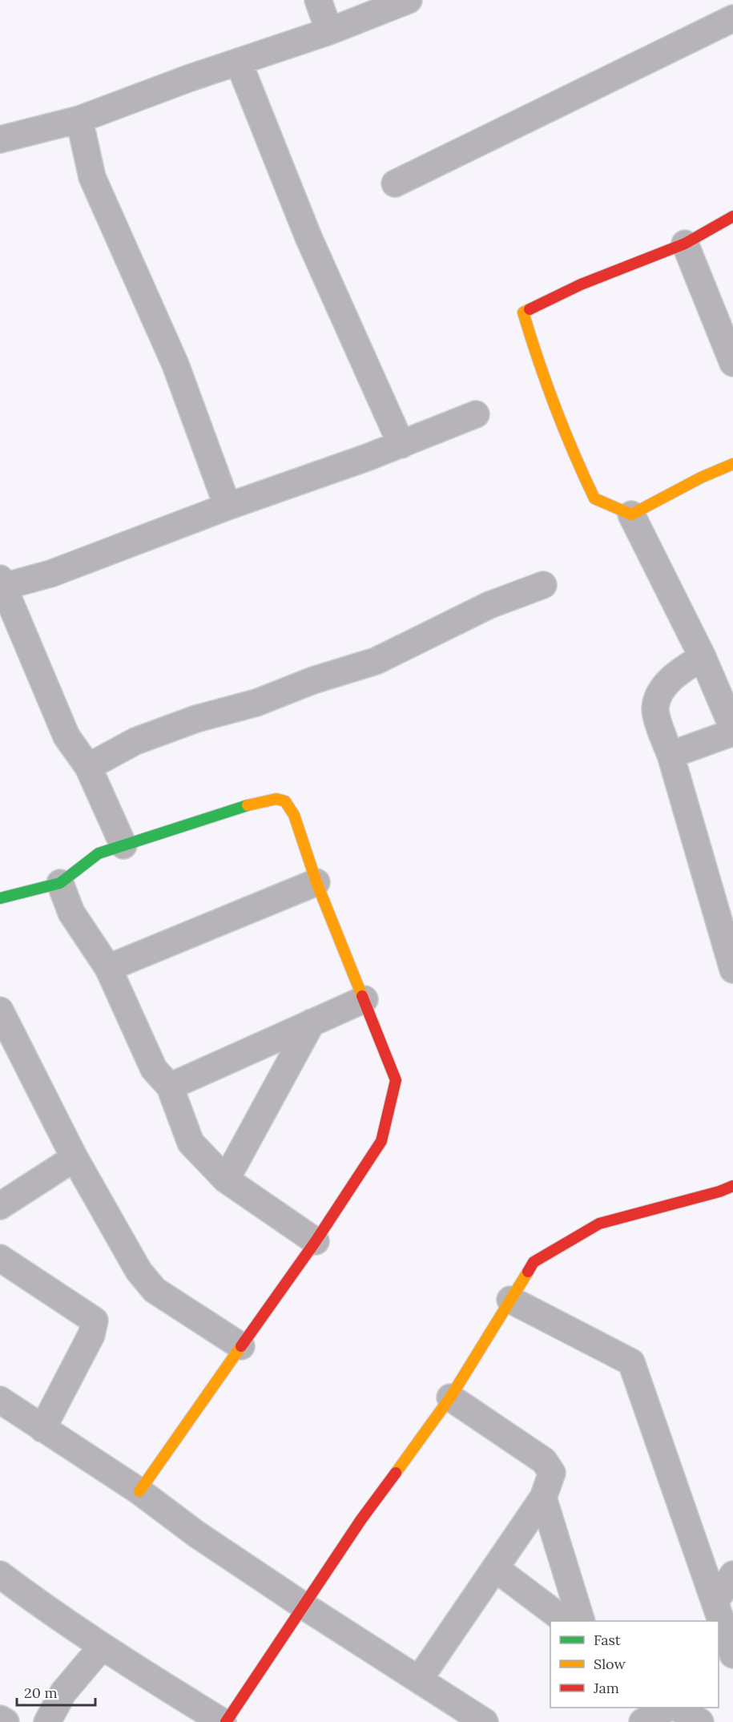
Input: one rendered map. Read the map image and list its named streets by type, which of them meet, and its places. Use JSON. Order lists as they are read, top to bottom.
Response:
{
  "legend": ["Fast", "Slow", "Jam"],
  "scale_bar": "20 m"
}
